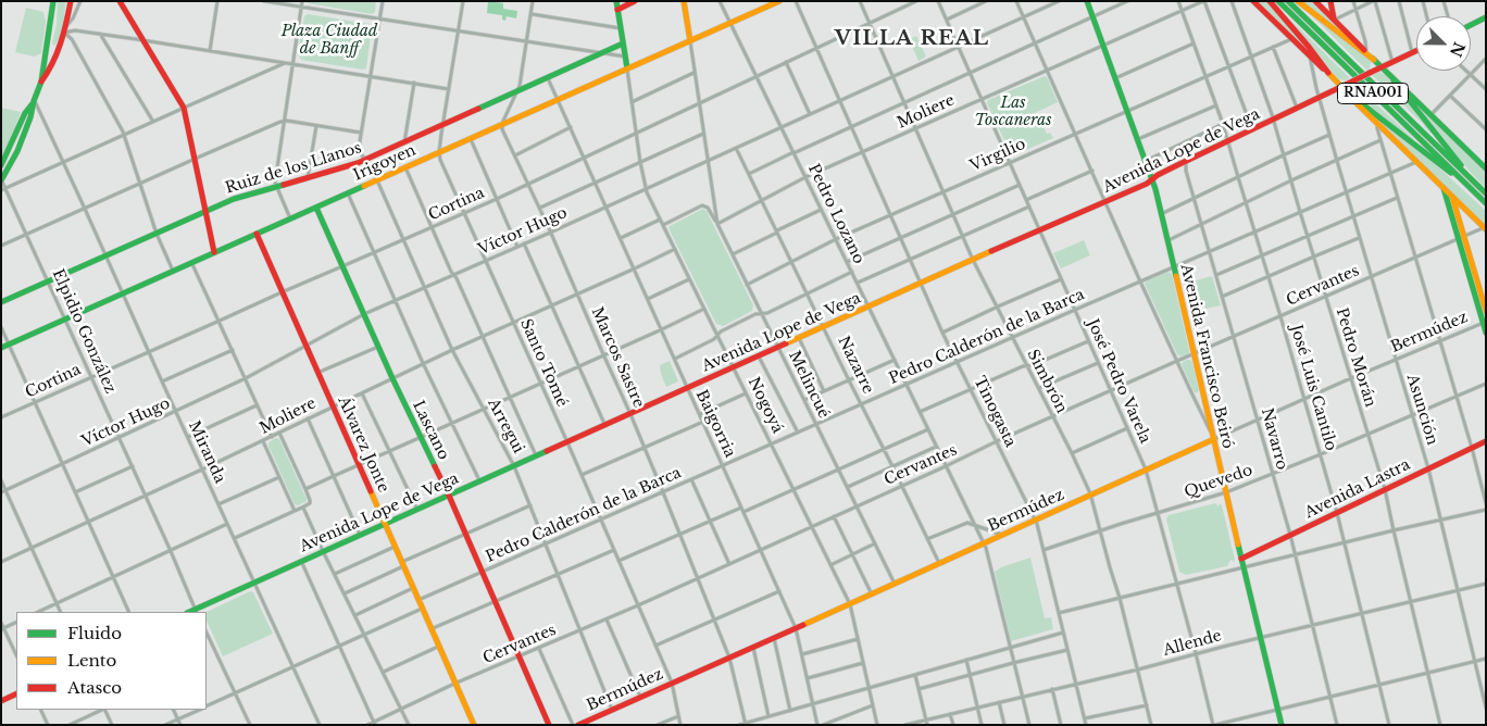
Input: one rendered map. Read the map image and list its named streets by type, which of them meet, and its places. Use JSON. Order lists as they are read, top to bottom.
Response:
{
  "streets": {
    "main road": [
      "RNA001",
      "Avenida Lope de Vega",
      "Irigoyen",
      "Ruiz de los Llanos",
      "Bermúdez",
      "Avenida Francisco Beiró",
      "Nogoyá",
      "Lascano",
      "Álvarez Jonte",
      "Avenida Lastra"
    ],
    "street": [
      "Moliere",
      "Virgilio",
      "Cortina",
      "Pedro Lozano",
      "Víctor Hugo",
      "Cervantes",
      "Elpidio González",
      "Pedro Calderón de la Barca",
      "Marcos Sastre",
      "Pedro Morán",
      "Santo Tomé",
      "Nazarre",
      "Simbrón",
      "José Pedro Varela",
      "Melincué",
      "José Luis Cantilo",
      "Asunción",
      "Tinogasta",
      "Baigorria",
      "Arregui",
      "Navarro",
      "Miranda",
      "Quevedo",
      "Allende"
    ]
  },
  "crossings": [
    ["Moliere", "Pedro Lozano"],
    ["Moliere", "Elpidio González"],
    ["Moliere", "Avenida Francisco Beiró"],
    ["Moliere", "Marcos Sastre"],
    ["Moliere", "Santo Tomé"],
    ["Moliere", "Nazarre"],
    ["Moliere", "Simbrón"],
    ["Moliere", "José Pedro Varela"],
    ["Moliere", "Melincué"],
    ["Moliere", "José Luis Cantilo"],
    ["Moliere", "Nogoyá"],
    ["Moliere", "Tinogasta"],
    ["Moliere", "Baigorria"],
    ["Moliere", "Arregui"],
    ["Moliere", "Lascano"],
    ["Moliere", "Álvarez Jonte"],
    ["Moliere", "Miranda"],
    ["Avenida Lope de Vega", "Pedro Lozano"],
    ["Avenida Lope de Vega", "Elpidio González"],
    ["Avenida Lope de Vega", "Avenida Francisco Beiró"],
    ["Avenida Lope de Vega", "Marcos Sastre"],
    ["Avenida Lope de Vega", "Pedro Morán"],
    ["Avenida Lope de Vega", "Santo Tomé"],
    ["Avenida Lope de Vega", "Nazarre"],
    ["Avenida Lope de Vega", "Simbrón"],
    ["Avenida Lope de Vega", "José Pedro Varela"],
    ["Avenida Lope de Vega", "Melincué"],
    ["Avenida Lope de Vega", "José Luis Cantilo"],
    ["Avenida Lope de Vega", "Nogoyá"],
    ["Avenida Lope de Vega", "Asunción"],
    ["Avenida Lope de Vega", "Tinogasta"],
    ["Avenida Lope de Vega", "Baigorria"],
    ["Avenida Lope de Vega", "Arregui"],
    ["Avenida Lope de Vega", "Lascano"],
    ["Avenida Lope de Vega", "Navarro"],
    ["Avenida Lope de Vega", "Álvarez Jonte"],
    ["Avenida Lope de Vega", "Miranda"],
    ["Virgilio", "Pedro Lozano"],
    ["Virgilio", "Avenida Francisco Beiró"],
    ["Virgilio", "Pedro Morán"],
    ["Virgilio", "Nazarre"],
    ["Virgilio", "Simbrón"],
    ["Virgilio", "José Pedro Varela"],
    ["Virgilio", "Melincué"],
    ["Virgilio", "José Luis Cantilo"],
    ["Virgilio", "Tinogasta"],
    ["Irigoyen", "Pedro Lozano"],
    ["Irigoyen", "Elpidio González"],
    ["Irigoyen", "Marcos Sastre"],
    ["Irigoyen", "Santo Tomé"],
    ["Irigoyen", "Nogoyá"],
    ["Irigoyen", "Baigorria"],
    ["Irigoyen", "Arregui"],
    ["Irigoyen", "Lascano"],
    ["Irigoyen", "Álvarez Jonte"],
    ["Irigoyen", "Miranda"],
    ["Ruiz de los Llanos", "Elpidio González"],
    ["Ruiz de los Llanos", "Santo Tomé"],
    ["Ruiz de los Llanos", "Nogoyá"],
    ["Ruiz de los Llanos", "Baigorria"],
    ["Ruiz de los Llanos", "Arregui"],
    ["Ruiz de los Llanos", "Miranda"],
    ["Cortina", "Pedro Lozano"],
    ["Cortina", "Elpidio González"],
    ["Cortina", "Marcos Sastre"],
    ["Cortina", "Santo Tomé"],
    ["Cortina", "Simbrón"],
    ["Cortina", "Nogoyá"],
    ["Cortina", "Tinogasta"],
    ["Cortina", "Baigorria"],
    ["Cortina", "Arregui"],
    ["Cortina", "Lascano"],
    ["Cortina", "Álvarez Jonte"],
    ["Cortina", "Miranda"],
    ["Pedro Lozano", "Víctor Hugo"],
    ["Pedro Lozano", "Cervantes"],
    ["Pedro Lozano", "Bermúdez"],
    ["Pedro Lozano", "Pedro Calderón de la Barca"],
    ["Pedro Lozano", "Allende"],
    ["Víctor Hugo", "Elpidio González"],
    ["Víctor Hugo", "Marcos Sastre"],
    ["Víctor Hugo", "Santo Tomé"],
    ["Víctor Hugo", "Nazarre"],
    ["Víctor Hugo", "Simbrón"],
    ["Víctor Hugo", "José Pedro Varela"],
    ["Víctor Hugo", "Melincué"],
    ["Víctor Hugo", "Nogoyá"],
    ["Víctor Hugo", "Tinogasta"],
    ["Víctor Hugo", "Baigorria"],
    ["Víctor Hugo", "Arregui"],
    ["Víctor Hugo", "Lascano"],
    ["Víctor Hugo", "Álvarez Jonte"],
    ["Víctor Hugo", "Miranda"],
    ["Cervantes", "Avenida Francisco Beiró"],
    ["Cervantes", "Marcos Sastre"],
    ["Cervantes", "Pedro Morán"],
    ["Cervantes", "Santo Tomé"],
    ["Cervantes", "Nazarre"],
    ["Cervantes", "Simbrón"],
    ["Cervantes", "José Pedro Varela"],
    ["Cervantes", "Melincué"],
    ["Cervantes", "José Luis Cantilo"],
    ["Cervantes", "Nogoyá"],
    ["Cervantes", "Asunción"],
    ["Cervantes", "Tinogasta"],
    ["Cervantes", "Baigorria"],
    ["Cervantes", "Arregui"],
    ["Cervantes", "Lascano"],
    ["Cervantes", "Navarro"],
    ["Cervantes", "Álvarez Jonte"],
    ["Bermúdez", "Avenida Francisco Beiró"],
    ["Bermúdez", "Marcos Sastre"],
    ["Bermúdez", "Pedro Morán"],
    ["Bermúdez", "Santo Tomé"],
    ["Bermúdez", "Nazarre"],
    ["Bermúdez", "Simbrón"],
    ["Bermúdez", "José Pedro Varela"],
    ["Bermúdez", "Melincué"],
    ["Bermúdez", "José Luis Cantilo"],
    ["Bermúdez", "Nogoyá"],
    ["Bermúdez", "Asunción"],
    ["Bermúdez", "Tinogasta"],
    ["Bermúdez", "Baigorria"],
    ["Bermúdez", "Arregui"],
    ["Bermúdez", "Navarro"],
    ["Pedro Calderón de la Barca", "Avenida Francisco Beiró"],
    ["Pedro Calderón de la Barca", "Marcos Sastre"],
    ["Pedro Calderón de la Barca", "Pedro Morán"],
    ["Pedro Calderón de la Barca", "Santo Tomé"],
    ["Pedro Calderón de la Barca", "Nazarre"],
    ["Pedro Calderón de la Barca", "Simbrón"],
    ["Pedro Calderón de la Barca", "José Pedro Varela"],
    ["Pedro Calderón de la Barca", "Melincué"],
    ["Pedro Calderón de la Barca", "José Luis Cantilo"],
    ["Pedro Calderón de la Barca", "Nogoyá"],
    ["Pedro Calderón de la Barca", "Asunción"],
    ["Pedro Calderón de la Barca", "Tinogasta"],
    ["Pedro Calderón de la Barca", "Baigorria"],
    ["Pedro Calderón de la Barca", "Arregui"],
    ["Pedro Calderón de la Barca", "Lascano"],
    ["Pedro Calderón de la Barca", "Navarro"],
    ["Pedro Calderón de la Barca", "Álvarez Jonte"],
    ["Avenida Francisco Beiró", "Quevedo"],
    ["Avenida Francisco Beiró", "Avenida Lastra"],
    ["Avenida Francisco Beiró", "Allende"],
    ["Pedro Morán", "Quevedo"],
    ["Pedro Morán", "Avenida Lastra"],
    ["Pedro Morán", "Allende"],
    ["Simbrón", "Quevedo"],
    ["Simbrón", "Allende"],
    ["José Pedro Varela", "Quevedo"],
    ["José Pedro Varela", "Allende"],
    ["José Luis Cantilo", "Quevedo"],
    ["José Luis Cantilo", "Avenida Lastra"],
    ["José Luis Cantilo", "Allende"],
    ["Asunción", "Quevedo"],
    ["Asunción", "Avenida Lastra"],
    ["Asunción", "Allende"],
    ["Tinogasta", "Quevedo"],
    ["Tinogasta", "Allende"],
    ["Navarro", "Quevedo"],
    ["Navarro", "Avenida Lastra"],
    ["Navarro", "Allende"]
  ],
  "districts": ["VILLA REAL"],
  "parks": ["Plaza Ciudad de Banff", "Las Toscaneras"],
  "legend": ["Fluido", "Lento", "Atasco"],
  "north": "bottom right"
}
